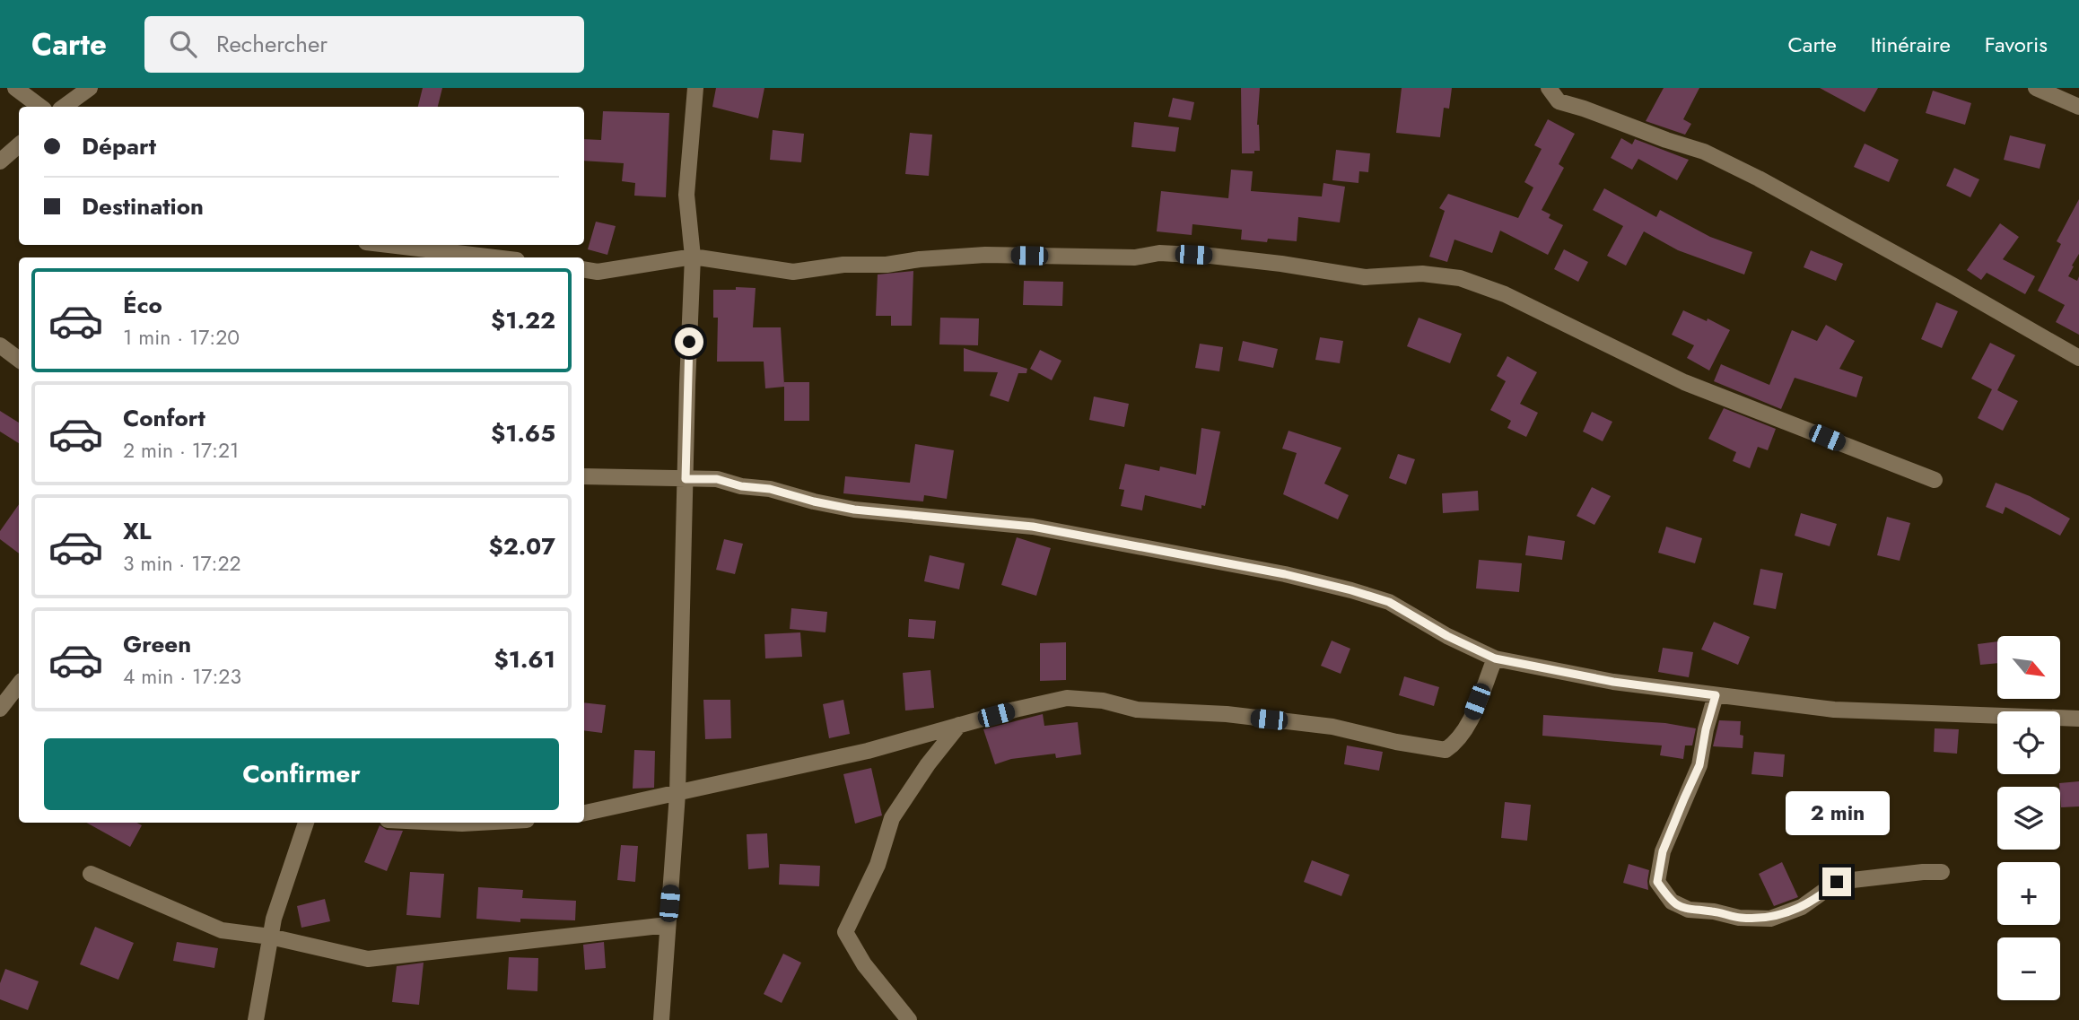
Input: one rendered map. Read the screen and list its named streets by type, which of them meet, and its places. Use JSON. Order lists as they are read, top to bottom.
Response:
{
  "north": "bottom right",
  "page": {
    "header": "Carte",
    "search": "Rechercher",
    "nav": ["Carte", "Itinéraire", "Favoris"],
    "banner": ["Départ", "Destination"],
    "list": [
      {
        "name": "Éco",
        "note": "1 min · 17:20",
        "value": "$1.22"
      },
      {
        "name": "Confort",
        "note": "2 min · 17:21",
        "value": "$1.65"
      },
      {
        "name": "XL",
        "note": "3 min · 17:22",
        "value": "$2.07"
      },
      {
        "name": "Green",
        "note": "4 min · 17:23",
        "value": "$1.61"
      }
    ],
    "map_buttons": ["+", "−"],
    "buttons": "Confirmer",
    "bubble": "2 min"
  }
}
